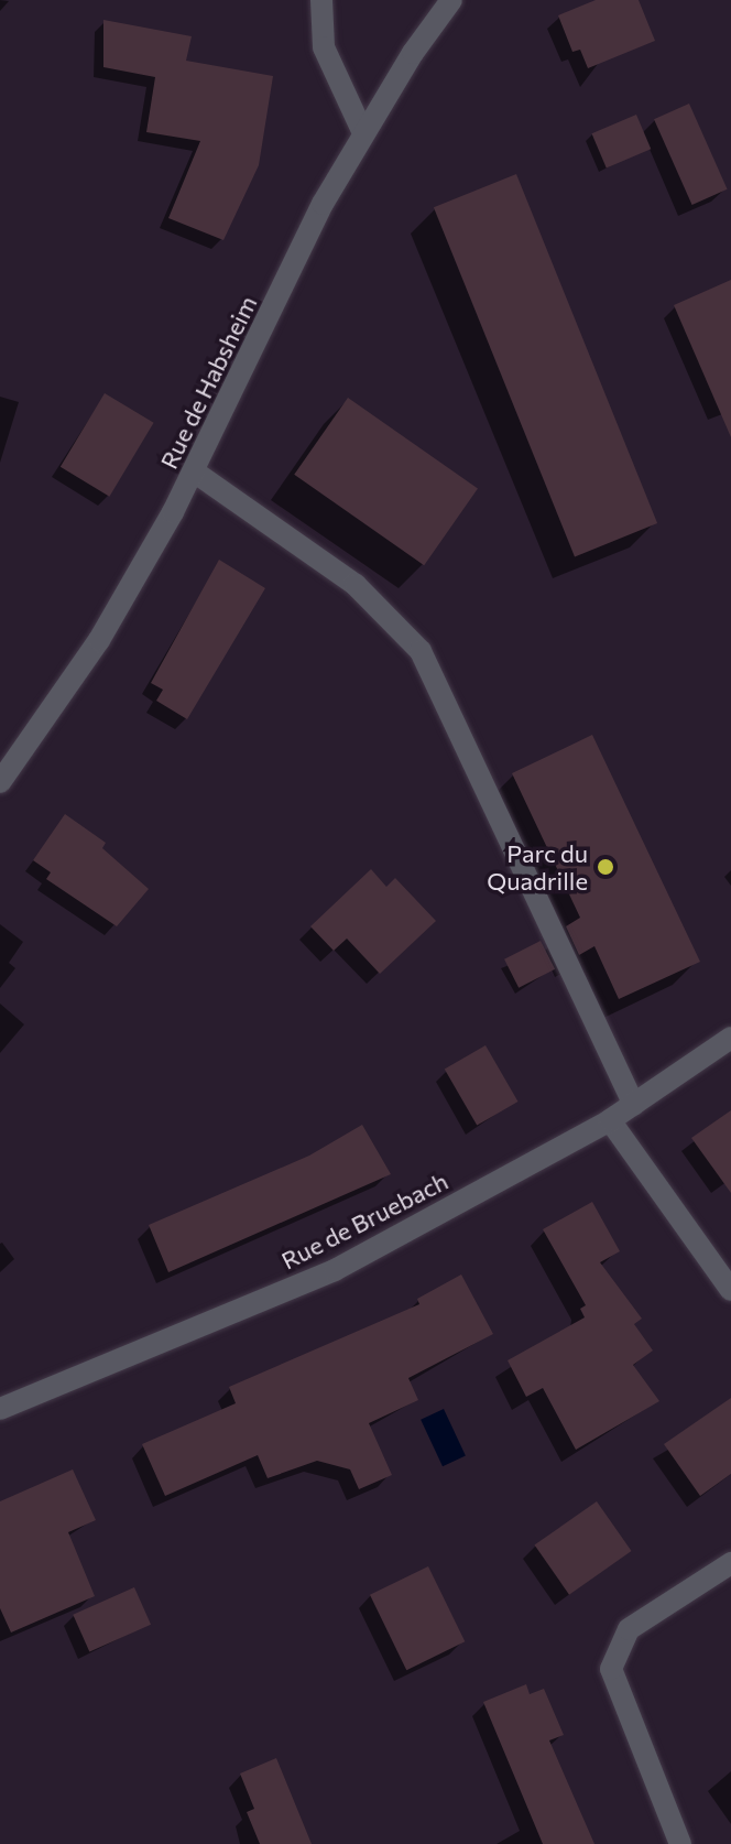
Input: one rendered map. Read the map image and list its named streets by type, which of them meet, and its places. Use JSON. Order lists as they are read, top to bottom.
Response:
{
  "streets": {
    "street": ["Rue de Habsheim", "Rue de Bruebach"]
  },
  "places": ["Parc du Quadrille"]
}
